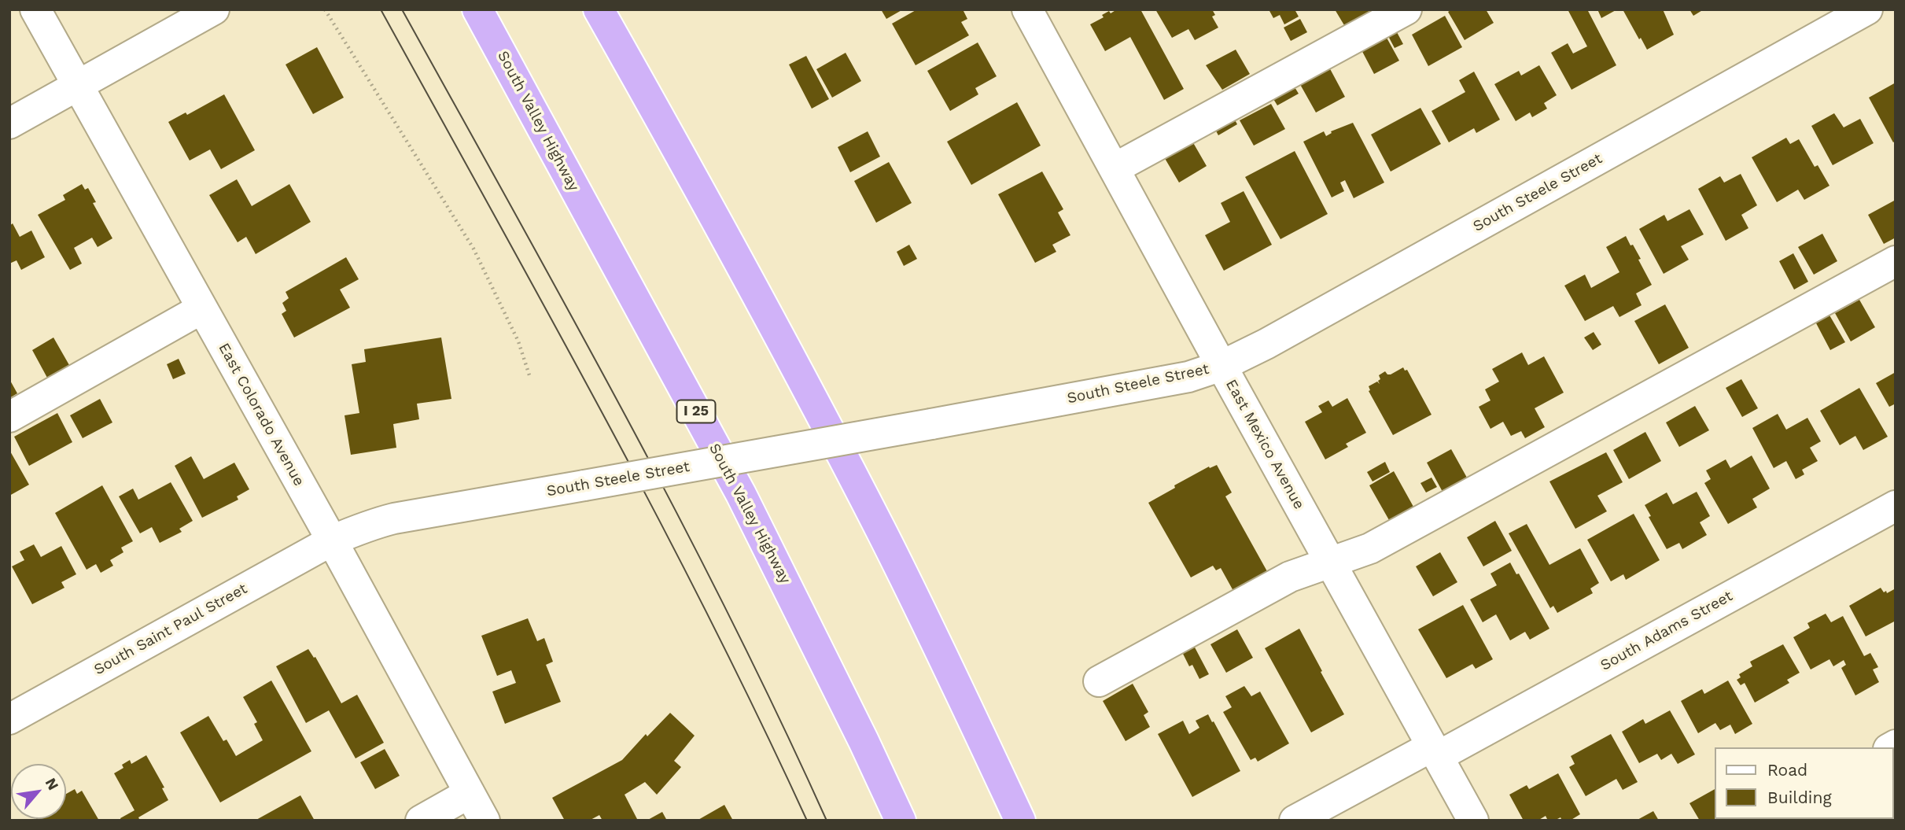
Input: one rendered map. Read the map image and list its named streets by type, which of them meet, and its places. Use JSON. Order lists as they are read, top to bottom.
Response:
{
  "streets": {
    "highway": ["South Valley Highway", "I 25"],
    "street": [
      "South Steele Street",
      "East Colorado Avenue",
      "East Mexico Avenue",
      "South Saint Paul Street",
      "South Adams Street"
    ]
  },
  "crossings": [
    ["South Steele Street", "East Colorado Avenue"],
    ["South Steele Street", "East Mexico Avenue"],
    ["South Steele Street", "South Saint Paul Street"],
    ["East Colorado Avenue", "South Saint Paul Street"],
    ["East Mexico Avenue", "South Adams Street"]
  ],
  "legend": ["Road", "Building"],
  "north": "top right"
}
